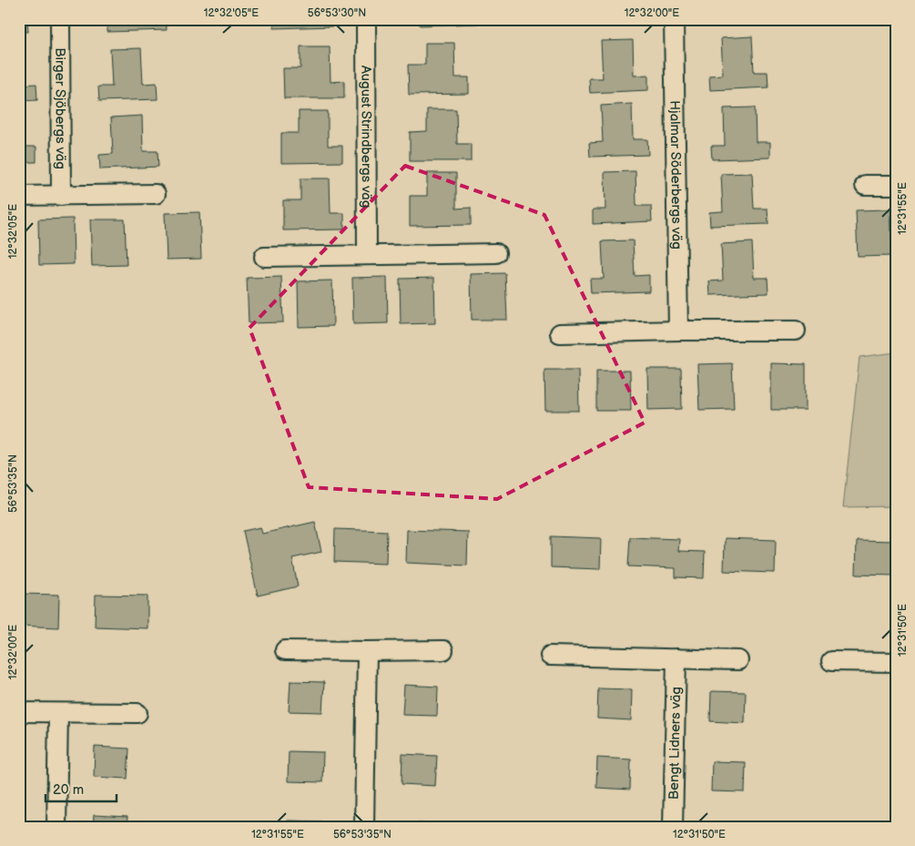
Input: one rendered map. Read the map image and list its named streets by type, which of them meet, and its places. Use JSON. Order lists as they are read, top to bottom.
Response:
{
  "streets": {
    "street": [
      "Birger Sjöbergs väg",
      "August Strindbergs väg",
      "Hjalmar Söderbergs väg",
      "Bengt Lidners väg"
    ]
  },
  "scale_bar": "20 m",
  "coordinates": [
    "12°32'05\"E",
    "56°53'30\"N",
    "12°32'00\"E",
    "12°31'55\"E",
    "56°53'35\"N",
    "12°31'50\"E"
  ]
}
